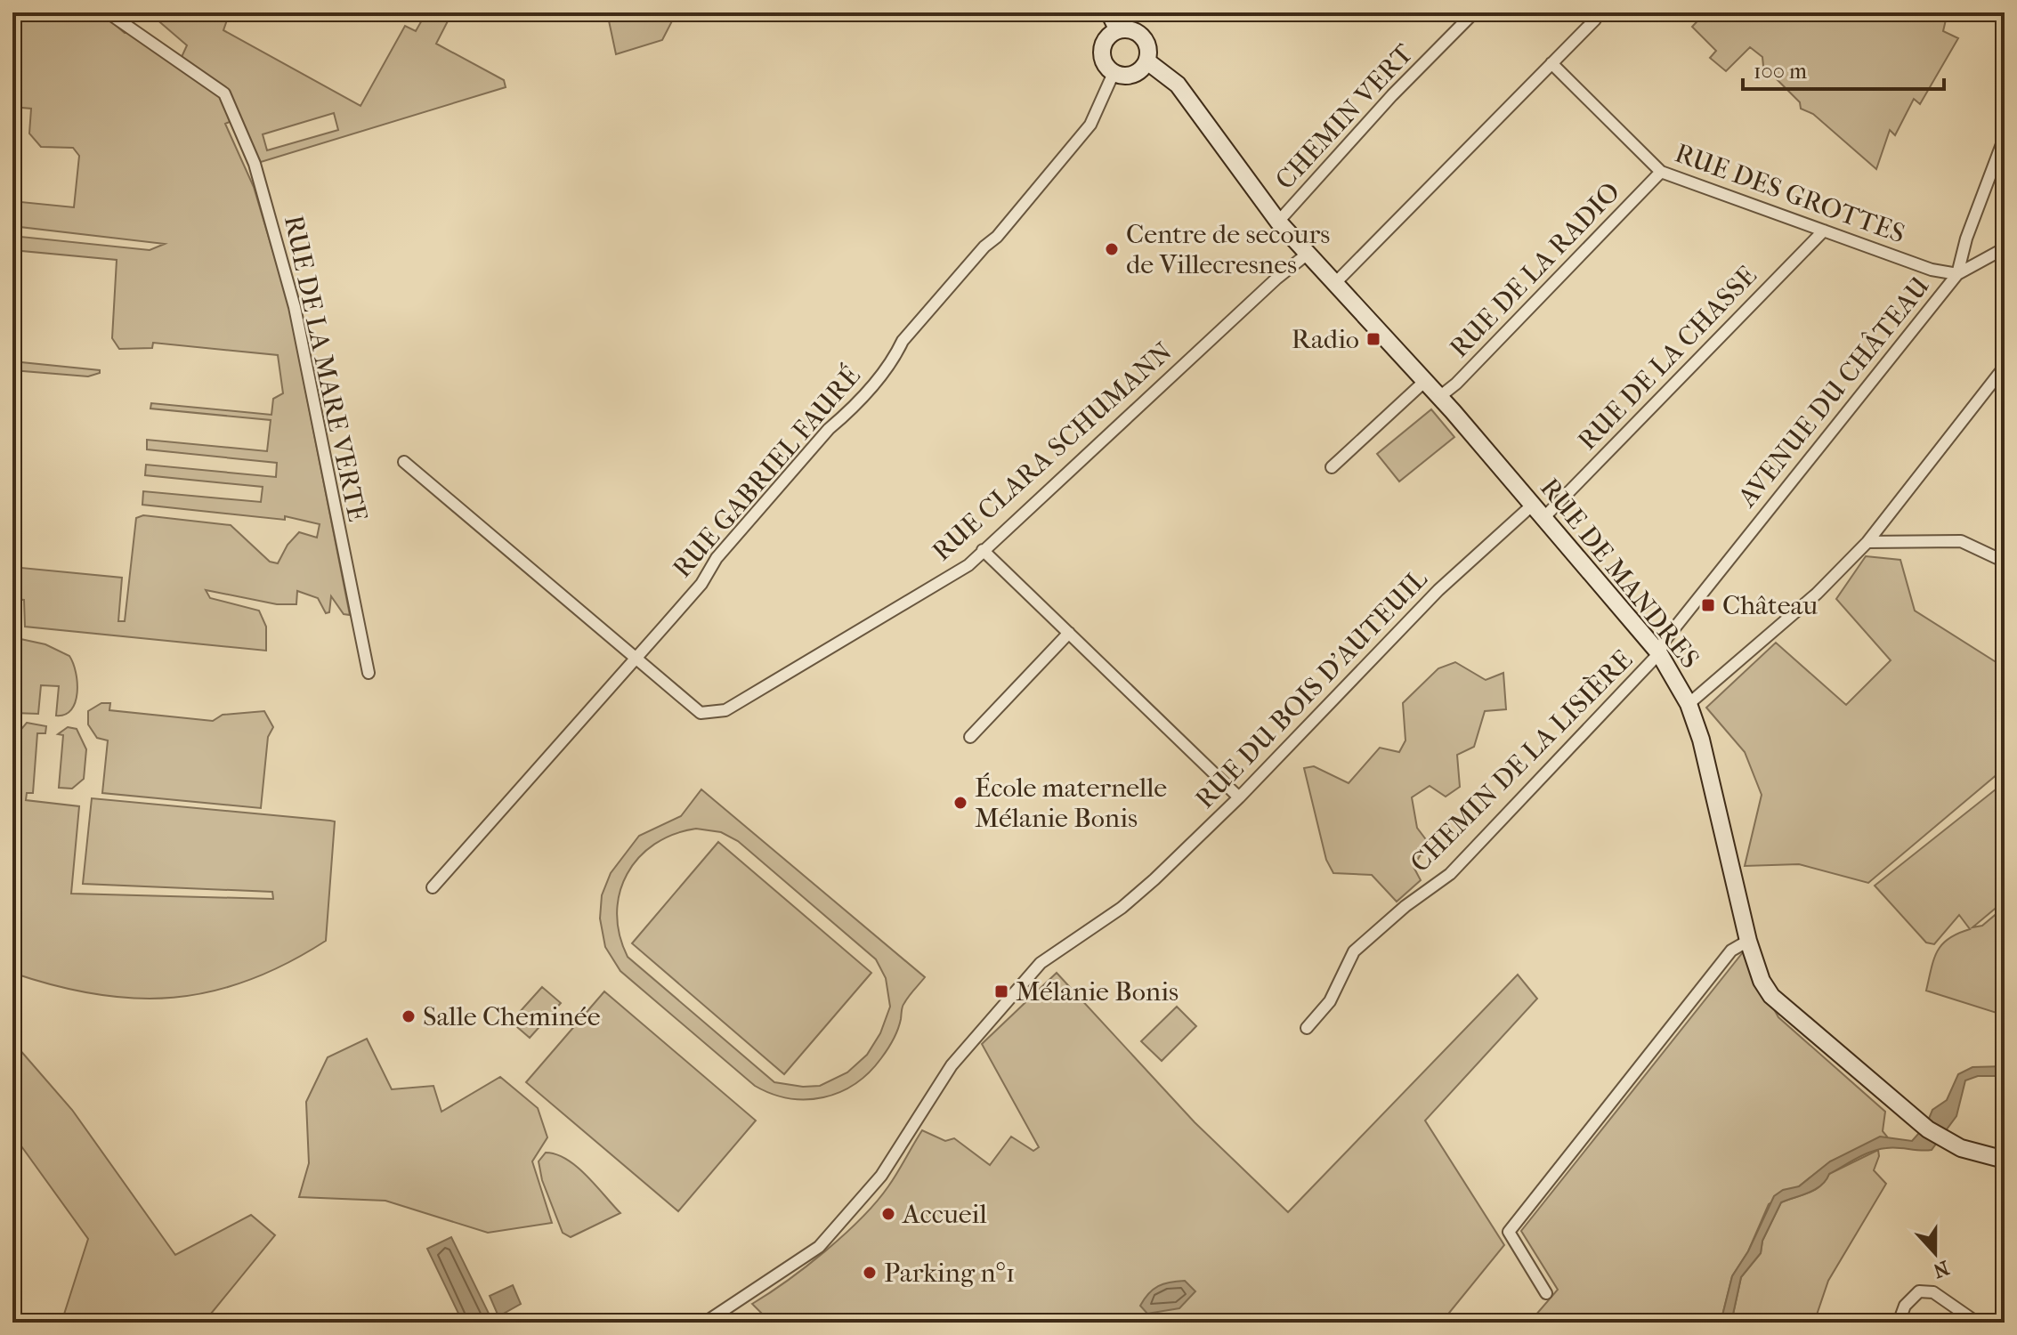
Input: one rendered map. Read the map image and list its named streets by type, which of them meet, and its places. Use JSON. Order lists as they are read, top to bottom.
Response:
{
  "streets": {
    "street": [
      "CHEMIN VERT",
      "RUE DES GROTTES",
      "RUE DE LA RADIO",
      "RUE DE LA CHASSE",
      "RUE DE LA MARE VERTE",
      "AVENUE DU CHÂTEAU",
      "RUE CLARA SCHUMANN",
      "RUE GABRIEL FAURÉ",
      "RUE DE MANDRES",
      "RUE DU BOIS D'AUTEUIL",
      "CHEMIN DE LA LISIÈRE"
    ]
  },
  "crossings": [
    ["CHEMIN VERT", "RUE DE MANDRES"],
    ["RUE DES GROTTES", "RUE DE LA RADIO"],
    ["RUE DES GROTTES", "RUE DE LA CHASSE"],
    ["RUE DES GROTTES", "AVENUE DU CHÂTEAU"],
    ["RUE DE LA RADIO", "RUE DE MANDRES"],
    ["RUE DE LA CHASSE", "RUE DE MANDRES"],
    ["RUE DE LA CHASSE", "RUE DU BOIS D'AUTEUIL"],
    ["AVENUE DU CHÂTEAU", "RUE DE MANDRES"],
    ["AVENUE DU CHÂTEAU", "CHEMIN DE LA LISIÈRE"],
    ["RUE CLARA SCHUMANN", "RUE GABRIEL FAURÉ"],
    ["RUE CLARA SCHUMANN", "RUE DE MANDRES"],
    ["RUE GABRIEL FAURÉ", "RUE DE MANDRES"],
    ["RUE DE MANDRES", "RUE DU BOIS D'AUTEUIL"],
    ["RUE DE MANDRES", "CHEMIN DE LA LISIÈRE"]
  ],
  "places": {
    "other": [
      "Centre de secours de Villecresnes",
      "École maternelle Mélanie Bonis",
      "Salle Cheminée",
      "Accueil",
      "Parking n°1"
    ],
    "transit": ["Radio", "Château", "Mélanie Bonis"]
  },
  "scale_bar": "100 m",
  "north": "bottom"
}
